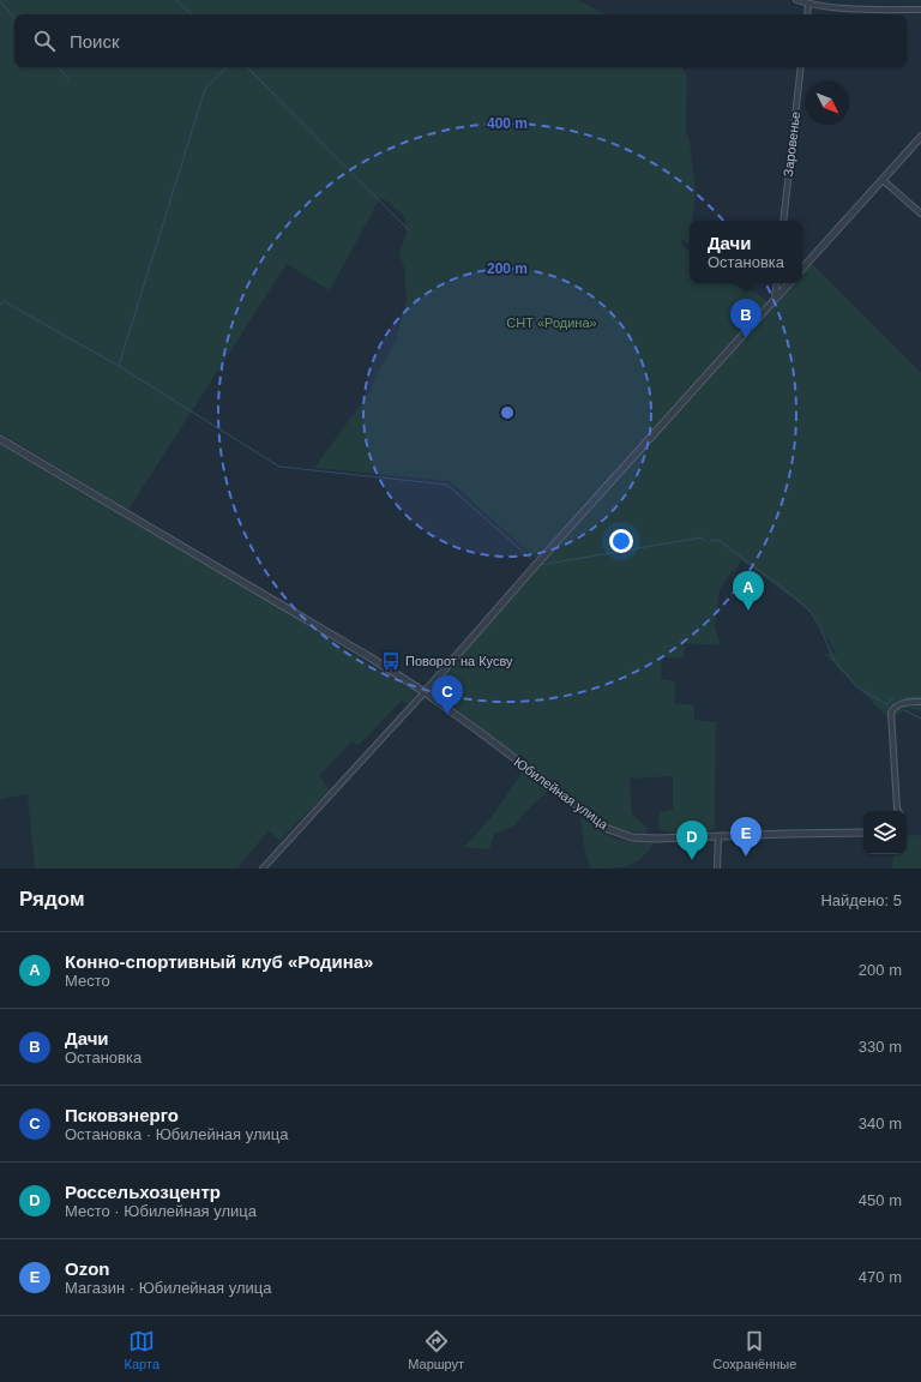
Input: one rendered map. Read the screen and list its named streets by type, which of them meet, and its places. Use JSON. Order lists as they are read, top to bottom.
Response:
{
  "streets": {
    "street": ["Заровенье", "Юбилейная улица"]
  },
  "parks": ["СНТ «Родина»"],
  "places": {
    "bus stop": ["Поворот на Кусву"]
  },
  "north": "bottom right",
  "page": {
    "search": "Поиск",
    "popup": ["Дачи", "Остановка"],
    "pins": [
      "B",
      "A",
      "C",
      "E",
      "D"
    ],
    "heading": ["Рядом", "Найдено: 5"],
    "list": [
      {
        "mark": "A",
        "name": "Конно-спортивный клуб «Родина»",
        "note": "Место",
        "value": "200 m"
      },
      {
        "mark": "B",
        "name": "Дачи",
        "note": "Остановка",
        "value": "330 m"
      },
      {
        "mark": "C",
        "name": "Псковэнерго",
        "note": "Остановка · Юбилейная улица",
        "value": "340 m"
      },
      {
        "mark": "D",
        "name": "Россельхозцентр",
        "note": "Место · Юбилейная улица",
        "value": "450 m"
      },
      {
        "mark": "E",
        "name": "Ozon",
        "note": "Магазин · Юбилейная улица",
        "value": "470 m"
      }
    ],
    "nav": ["Карта", "Маршрут", "Сохранённые"]
  },
  "rings": ["400 m", "200 m"]
}
